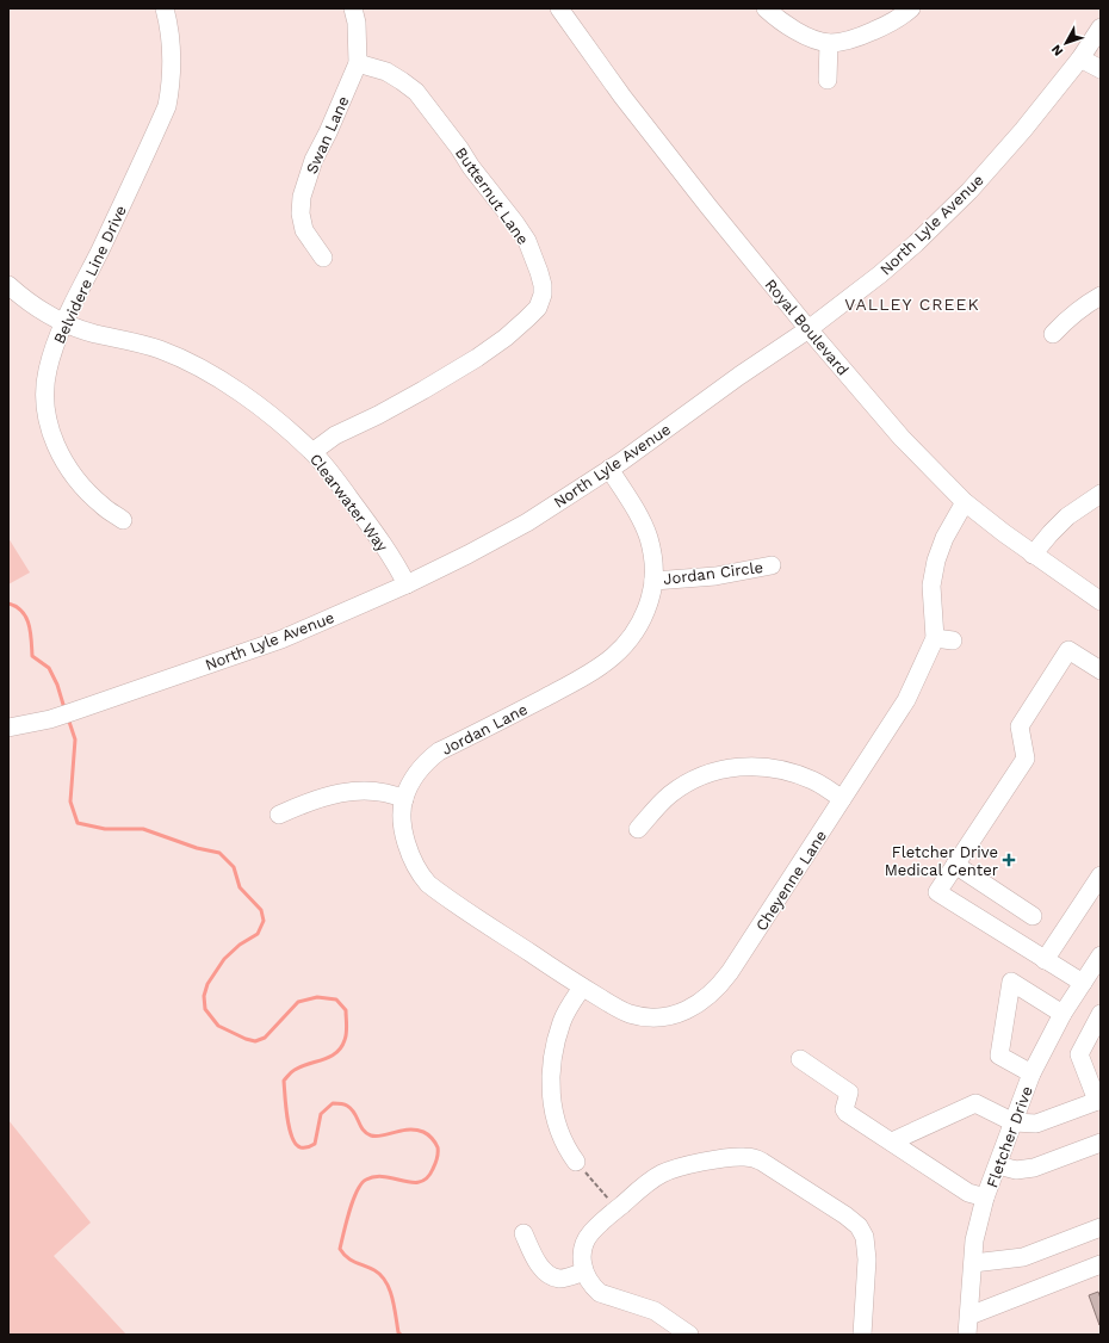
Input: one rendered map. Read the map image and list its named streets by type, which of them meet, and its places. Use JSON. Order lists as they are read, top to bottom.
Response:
{
  "streets": {
    "street": [
      "Swan Lane",
      "Butternut Lane",
      "North Lyle Avenue",
      "Belvidere Line Drive",
      "Royal Boulevard",
      "Clearwater Way",
      "Jordan Circle",
      "Jordan Lane",
      "Cheyenne Lane",
      "Fletcher Drive"
    ]
  },
  "crossings": [
    ["Swan Lane", "Butternut Lane"],
    ["Butternut Lane", "Clearwater Way"],
    ["North Lyle Avenue", "Royal Boulevard"],
    ["North Lyle Avenue", "Clearwater Way"],
    ["North Lyle Avenue", "Jordan Lane"],
    ["Belvidere Line Drive", "Clearwater Way"],
    ["Royal Boulevard", "Cheyenne Lane"],
    ["Jordan Circle", "Jordan Lane"],
    ["Jordan Lane", "Cheyenne Lane"]
  ],
  "districts": ["VALLEY CREEK"],
  "places": {
    "health": ["Fletcher Drive Medical Center"]
  },
  "north": "bottom left"
}
